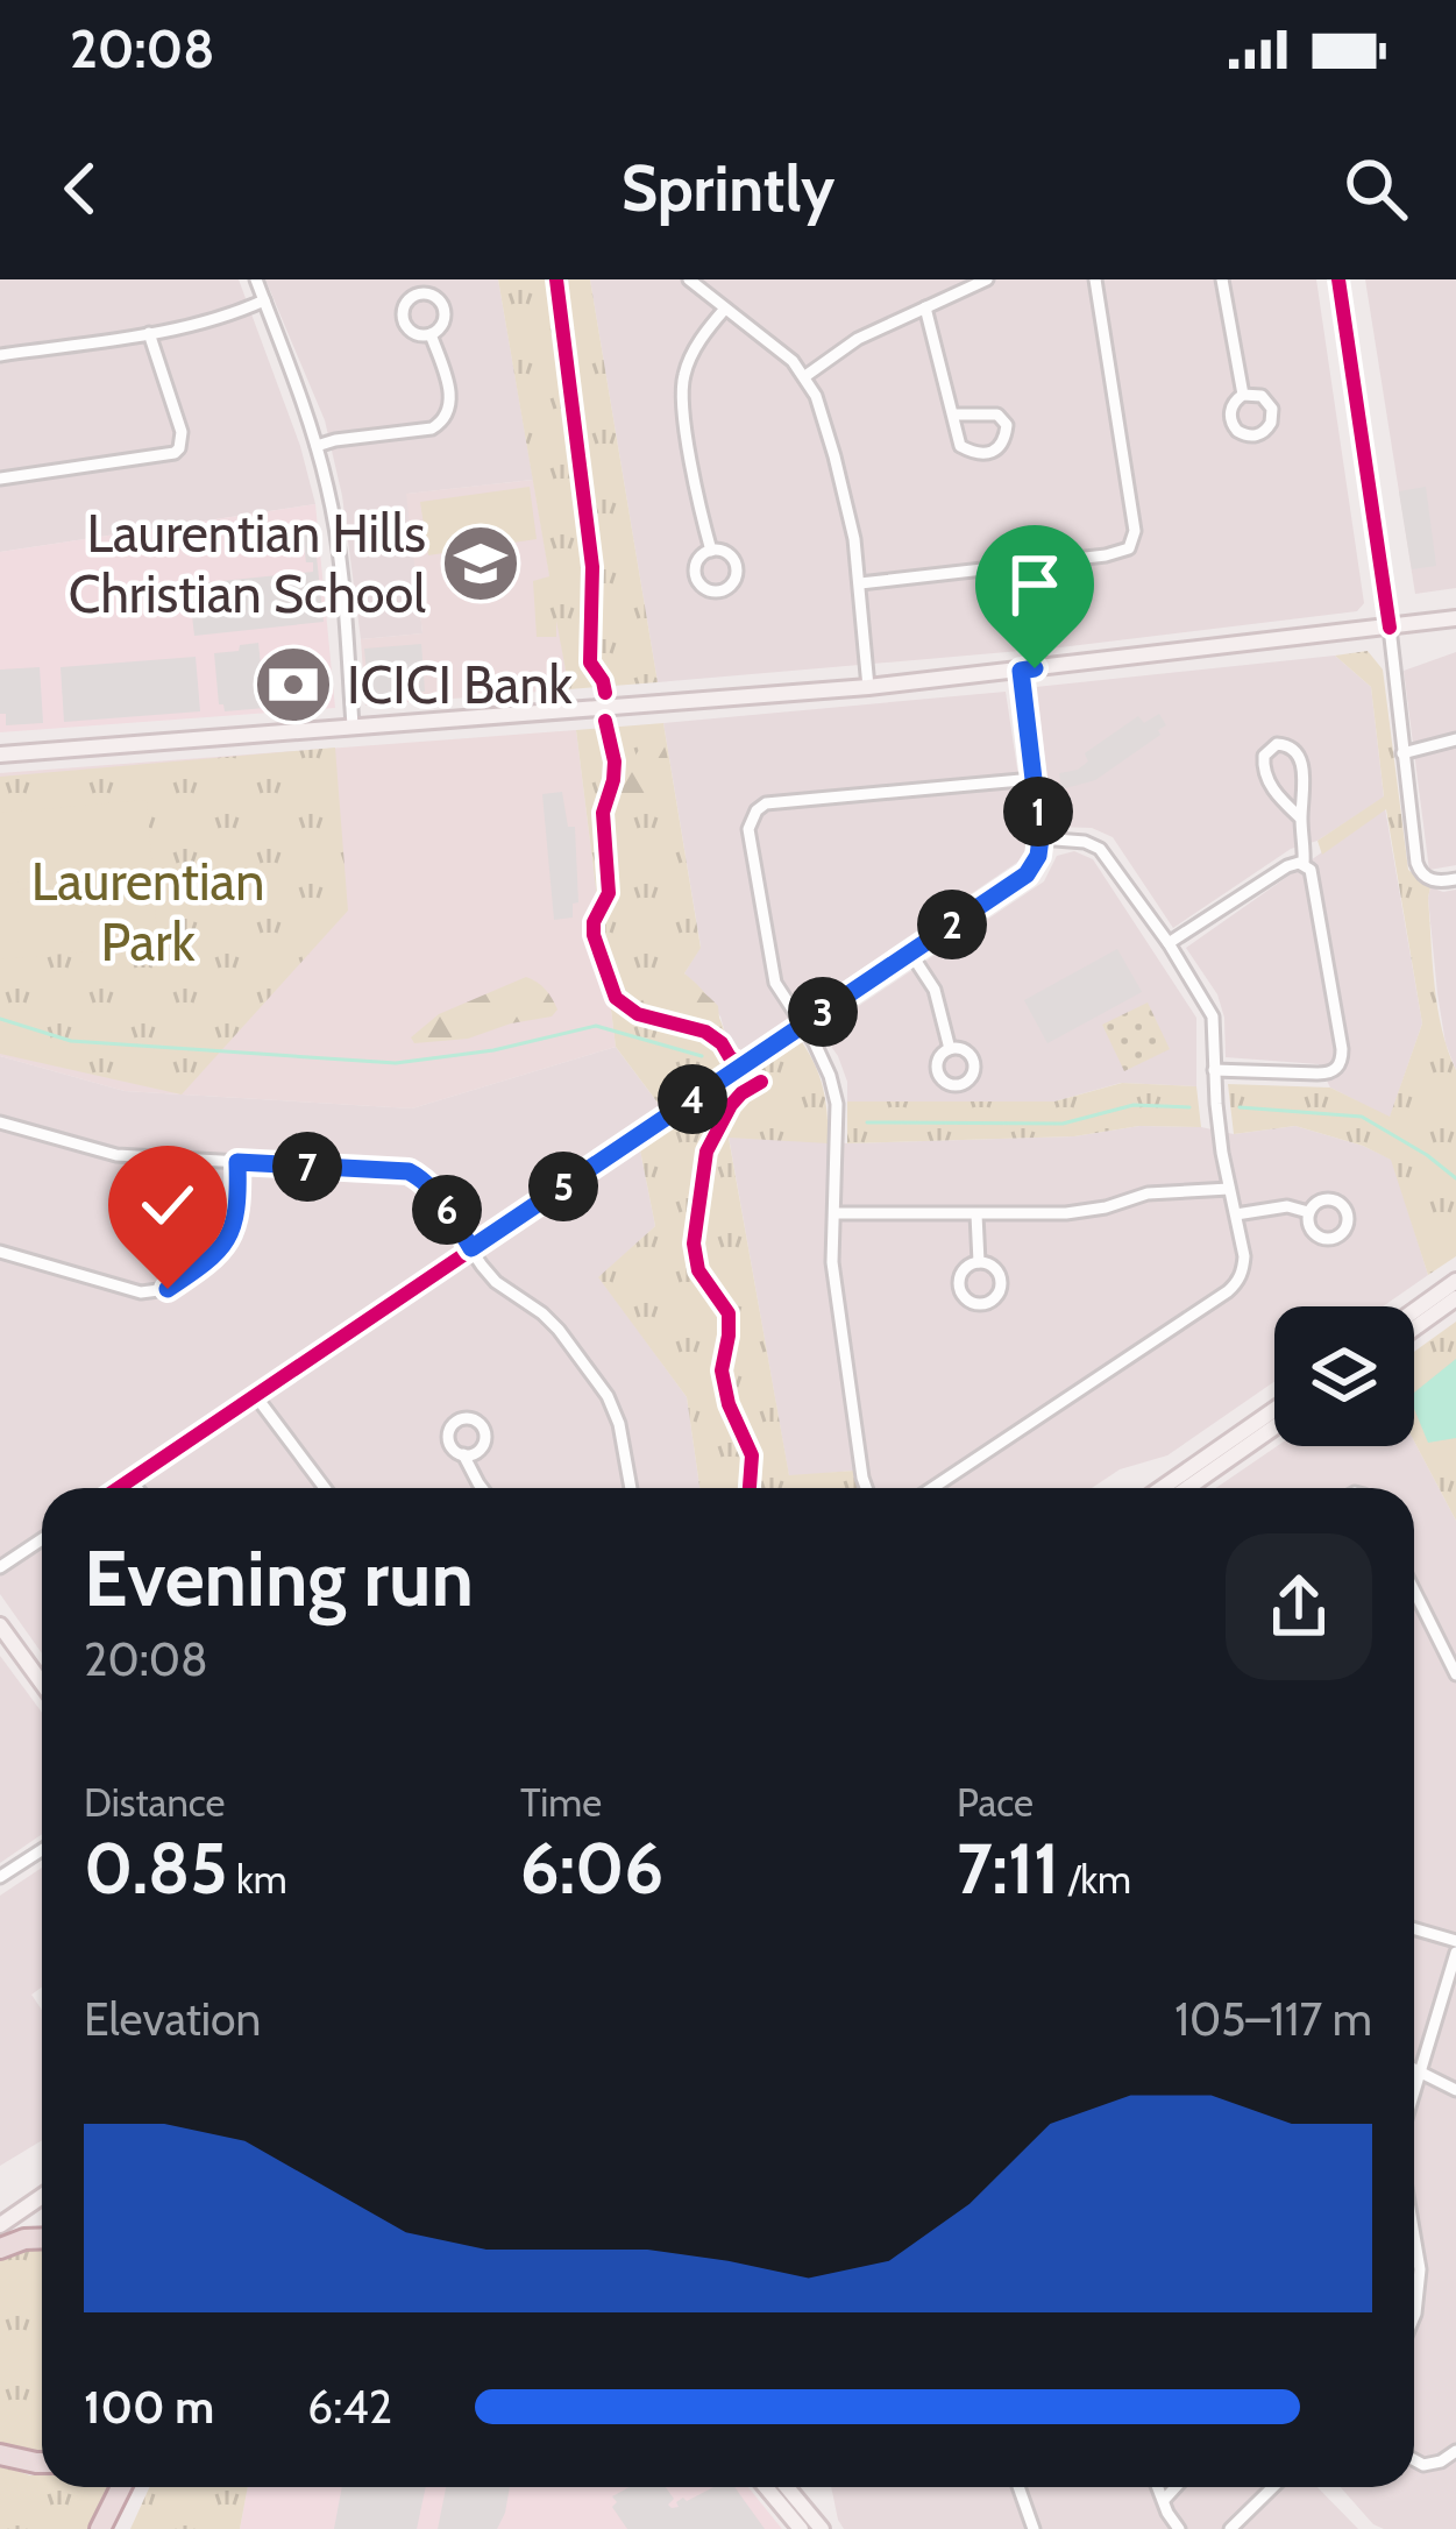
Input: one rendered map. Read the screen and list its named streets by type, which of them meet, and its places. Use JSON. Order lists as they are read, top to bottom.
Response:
{
  "parks": ["Laurentian Park"],
  "places": {
    "school or university": ["Laurentian Hills Christian School"],
    "bank": ["ICICI Bank"]
  },
  "page": {
    "status": "20:08",
    "header": "Sprintly",
    "pins": [
      "1",
      "2",
      "3",
      "4",
      "7",
      "5",
      "6"
    ],
    "heading": ["Evening run", "20:08"],
    "stats": [
      ["Distance", "0.85 km"],
      ["Time", "6:06"],
      ["Pace", "7:11 /km"]
    ],
    "chart": ["Elevation", "105–117 m"],
    "list": [
      {
        "name": "100 m",
        "note": "6:42"
      }
    ]
  }
}
